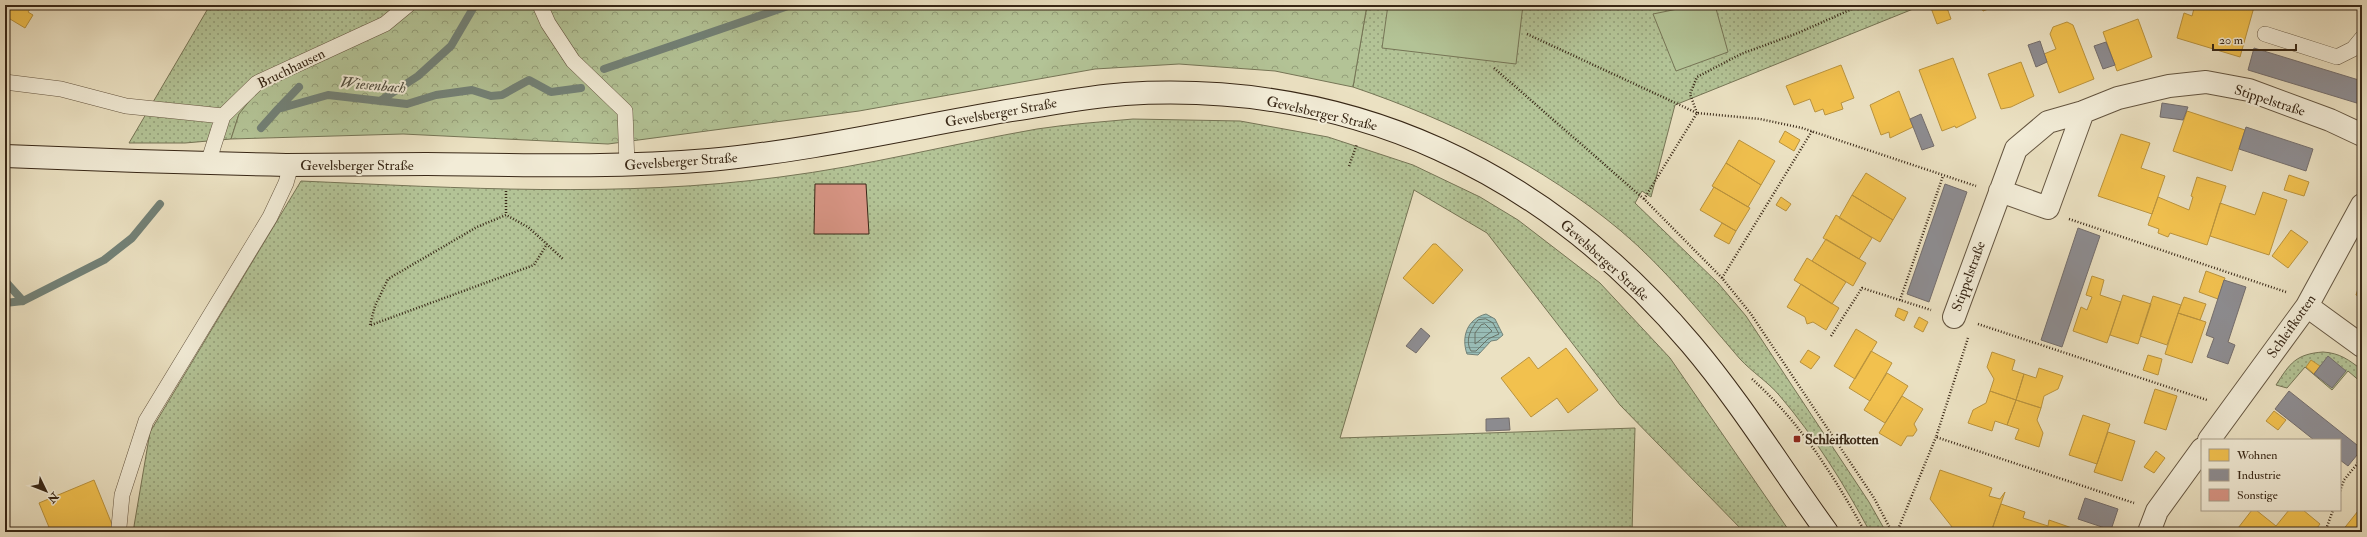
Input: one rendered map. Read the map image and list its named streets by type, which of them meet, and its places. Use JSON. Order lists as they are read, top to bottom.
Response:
{
  "streets": {
    "main road": ["Stippelstraße", "Gevelsberger Straße", "Schleifkotten"],
    "lane": ["Bruchhausen"]
  },
  "crossings": [
    ["Bruchhausen", "Gevelsberger Straße"]
  ],
  "water": ["Wiesenbach"],
  "places": {
    "transit": ["Schleifkotten"]
  },
  "legend": ["Wohnen", "Industrie", "Sonstige"],
  "scale_bar": "20 m",
  "north": "bottom right"
}
